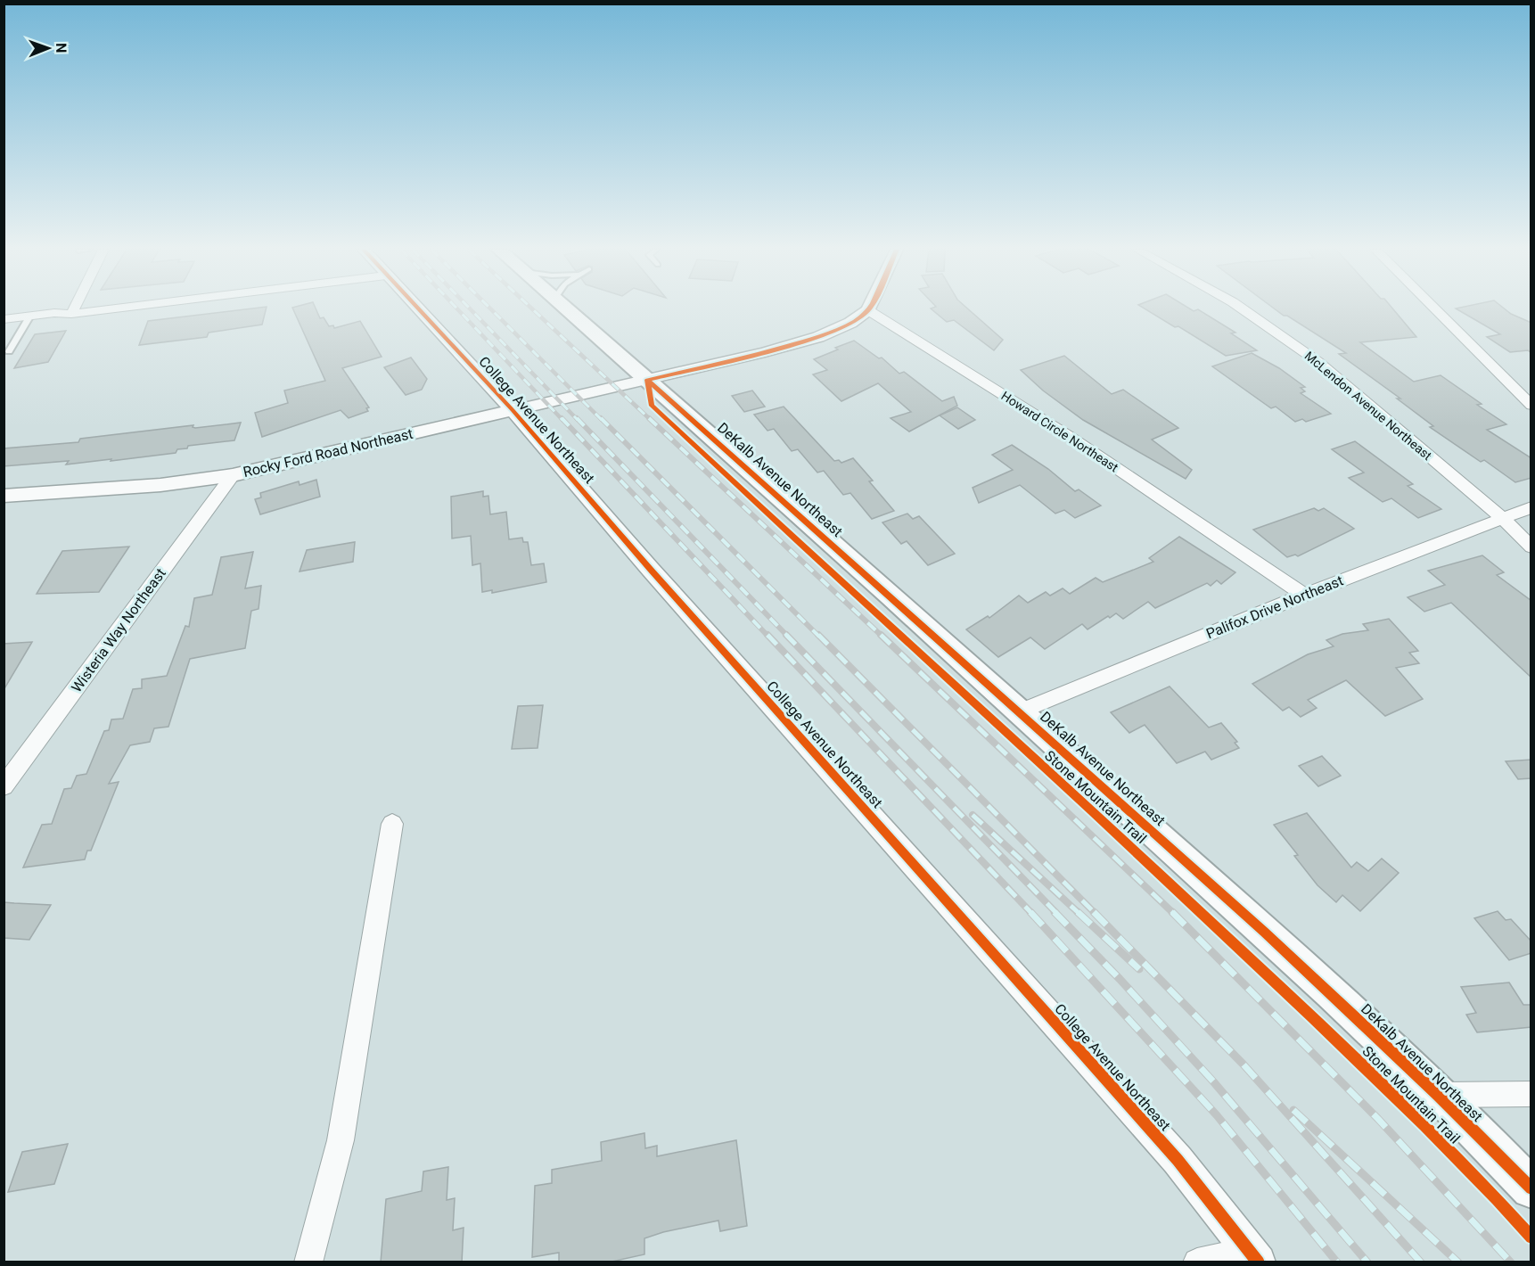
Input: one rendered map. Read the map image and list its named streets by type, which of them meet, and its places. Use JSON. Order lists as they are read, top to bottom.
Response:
{
  "streets": {
    "main road": ["DeKalb Avenue Northeast"],
    "street": [
      "McLendon Avenue Northeast",
      "College Avenue Northeast",
      "Howard Circle Northeast",
      "Rocky Ford Road Northeast",
      "Palifox Drive Northeast",
      "Wisteria Way Northeast"
    ],
    "cycle path": ["Stone Mountain Trail"]
  },
  "crossings": [
    ["McLendon Avenue Northeast", "Palifox Drive Northeast"],
    ["College Avenue Northeast", "Rocky Ford Road Northeast"],
    ["Howard Circle Northeast", "Rocky Ford Road Northeast"],
    ["Howard Circle Northeast", "Palifox Drive Northeast"],
    ["Rocky Ford Road Northeast", "DeKalb Avenue Northeast"],
    ["Rocky Ford Road Northeast", "Wisteria Way Northeast"],
    ["DeKalb Avenue Northeast", "Palifox Drive Northeast"]
  ],
  "north": "right"
}
